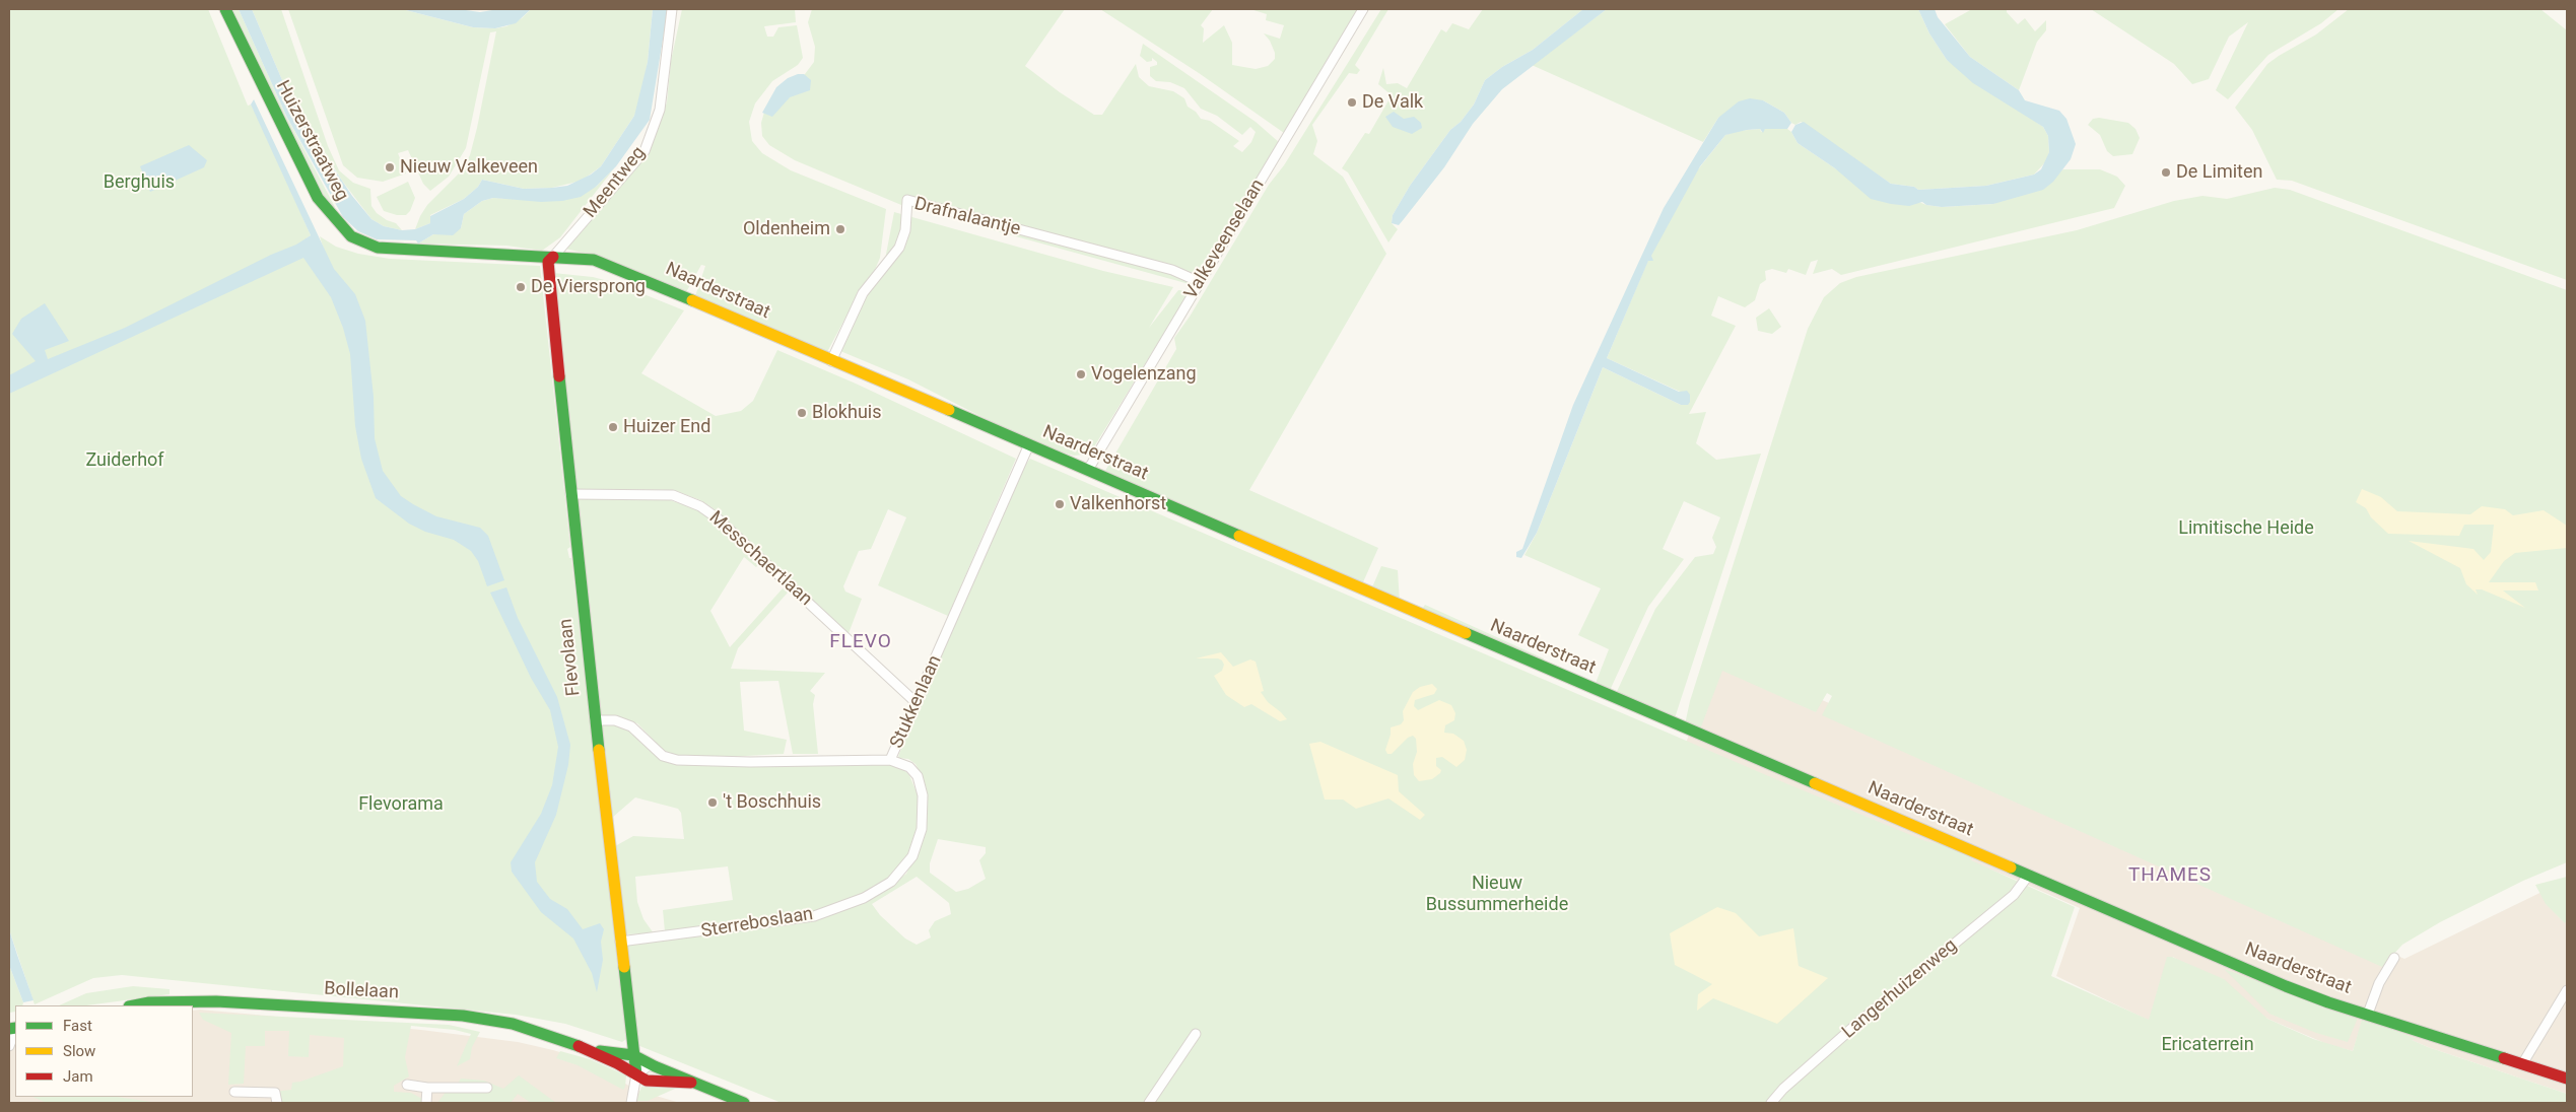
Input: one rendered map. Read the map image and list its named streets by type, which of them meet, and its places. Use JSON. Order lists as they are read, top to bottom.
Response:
{
  "streets": {
    "street": [
      "Huizerstraatweg",
      "Meentweg",
      "Drafnalaantje",
      "Valkeveenselaan",
      "Naarderstraat",
      "Messchaertlaan",
      "Flevolaan",
      "Stukkenlaan",
      "Sterreboslaan",
      "Langerhuizenweg",
      "Bollelaan"
    ]
  },
  "crossings": [
    ["Huizerstraatweg", "Meentweg"],
    ["Huizerstraatweg", "Naarderstraat"],
    ["Huizerstraatweg", "Flevolaan"],
    ["Meentweg", "Naarderstraat"],
    ["Meentweg", "Flevolaan"],
    ["Drafnalaantje", "Valkeveenselaan"],
    ["Drafnalaantje", "Naarderstraat"],
    ["Valkeveenselaan", "Naarderstraat"],
    ["Naarderstraat", "Flevolaan"],
    ["Naarderstraat", "Stukkenlaan"],
    ["Naarderstraat", "Langerhuizenweg"],
    ["Messchaertlaan", "Flevolaan"],
    ["Messchaertlaan", "Stukkenlaan"],
    ["Flevolaan", "Stukkenlaan"],
    ["Flevolaan", "Sterreboslaan"],
    ["Flevolaan", "Bollelaan"],
    ["Stukkenlaan", "Sterreboslaan"]
  ],
  "districts": ["FLEVO", "THAMES"],
  "parks": [
    "Berghuis",
    "Zuiderhof",
    "Limitische Heide",
    "Flevorama",
    "Nieuw Bussummerheide",
    "Ericaterrein"
  ],
  "places": [
    "De Valk",
    "Nieuw Valkeveen",
    "De Limiten",
    "Oldenheim",
    "De Viersprong",
    "Vogelenzang",
    "Blokhuis",
    "Huizer End",
    "Valkenhorst",
    "'t Boschhuis"
  ],
  "legend": ["Fast", "Slow", "Jam"]
}
